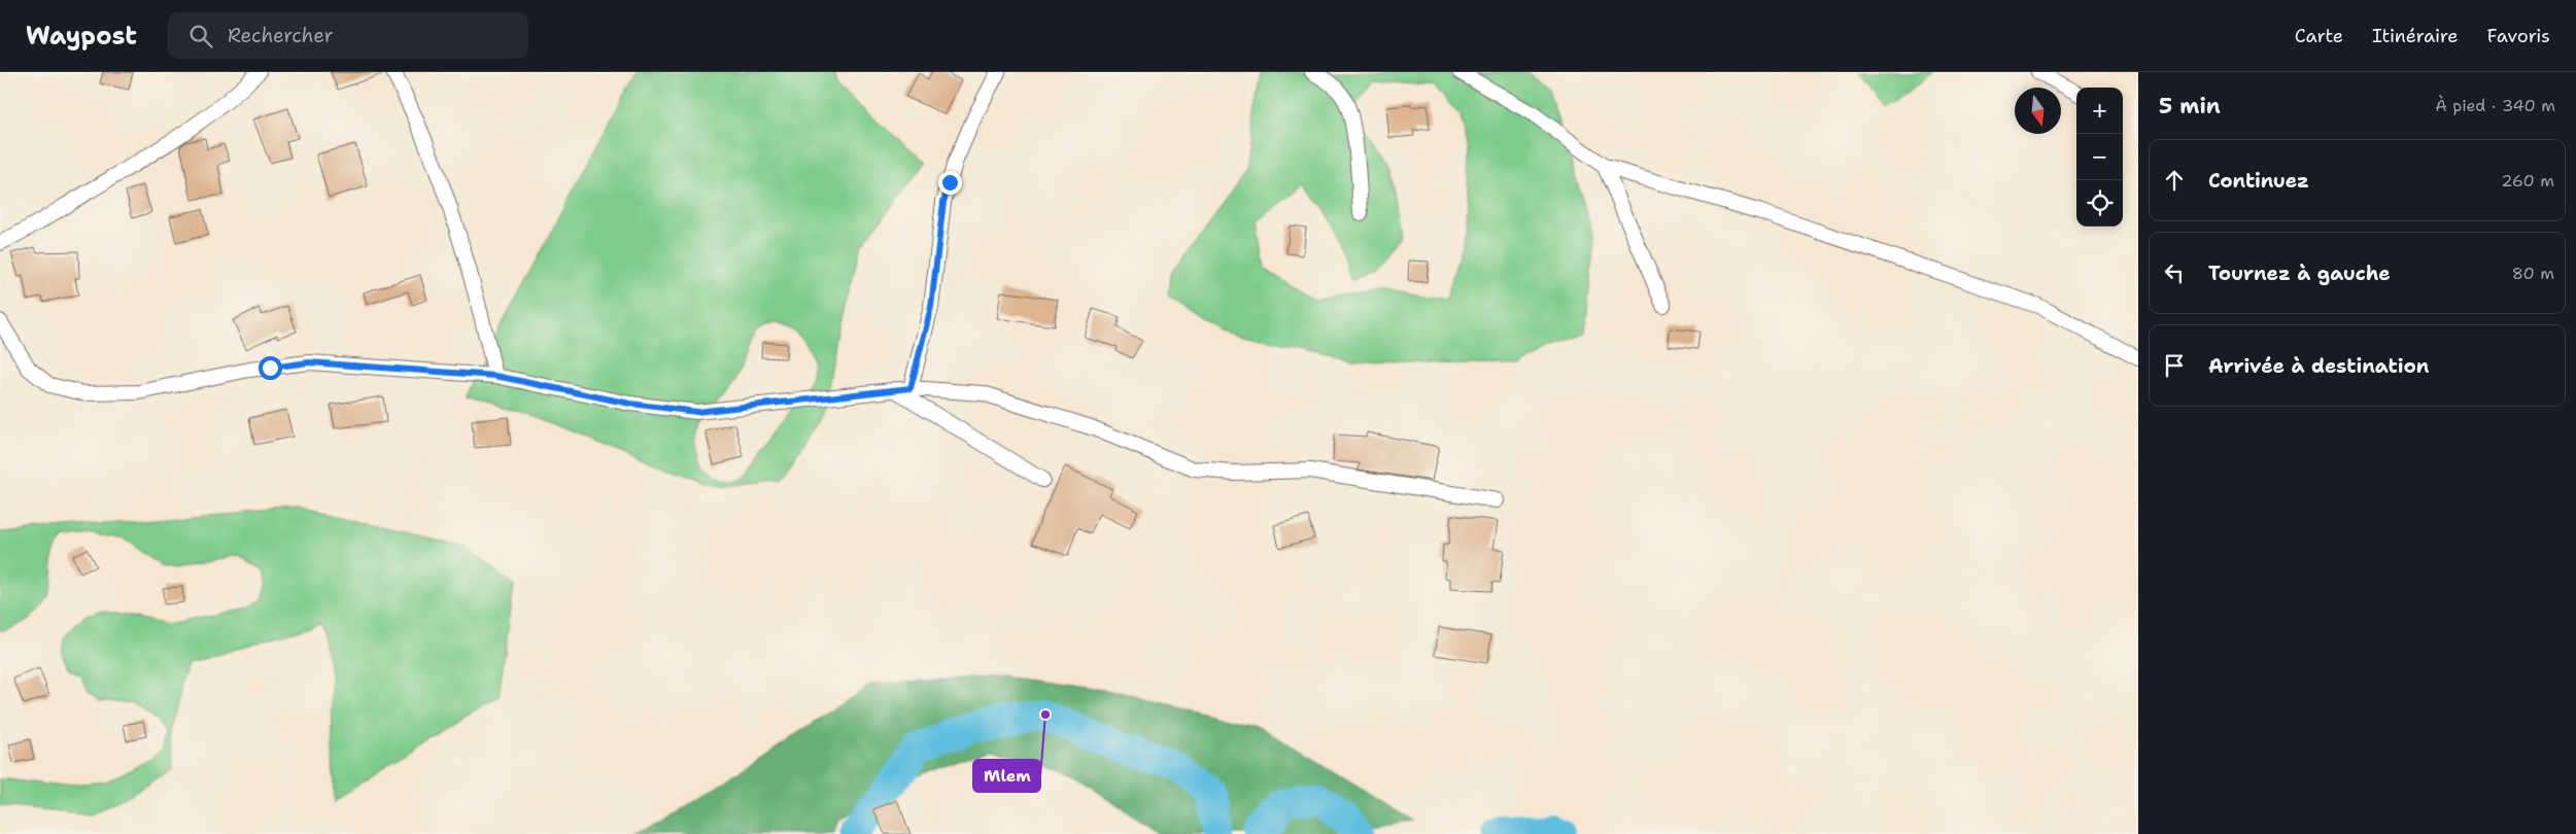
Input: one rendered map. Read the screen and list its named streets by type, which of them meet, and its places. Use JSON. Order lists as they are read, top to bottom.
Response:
{
  "places": ["Mlem"],
  "north": "bottom",
  "page": {
    "header": "Waypost",
    "search": "Rechercher",
    "nav": ["Carte", "Itinéraire", "Favoris"],
    "heading": ["5 min", "À pied · 340 m"],
    "map_buttons": ["+", "−"],
    "list": [
      ["Continuez", "260 m"],
      ["Tournez à gauche", "80 m"],
      "Arrivée à destination"
    ]
  }
}
